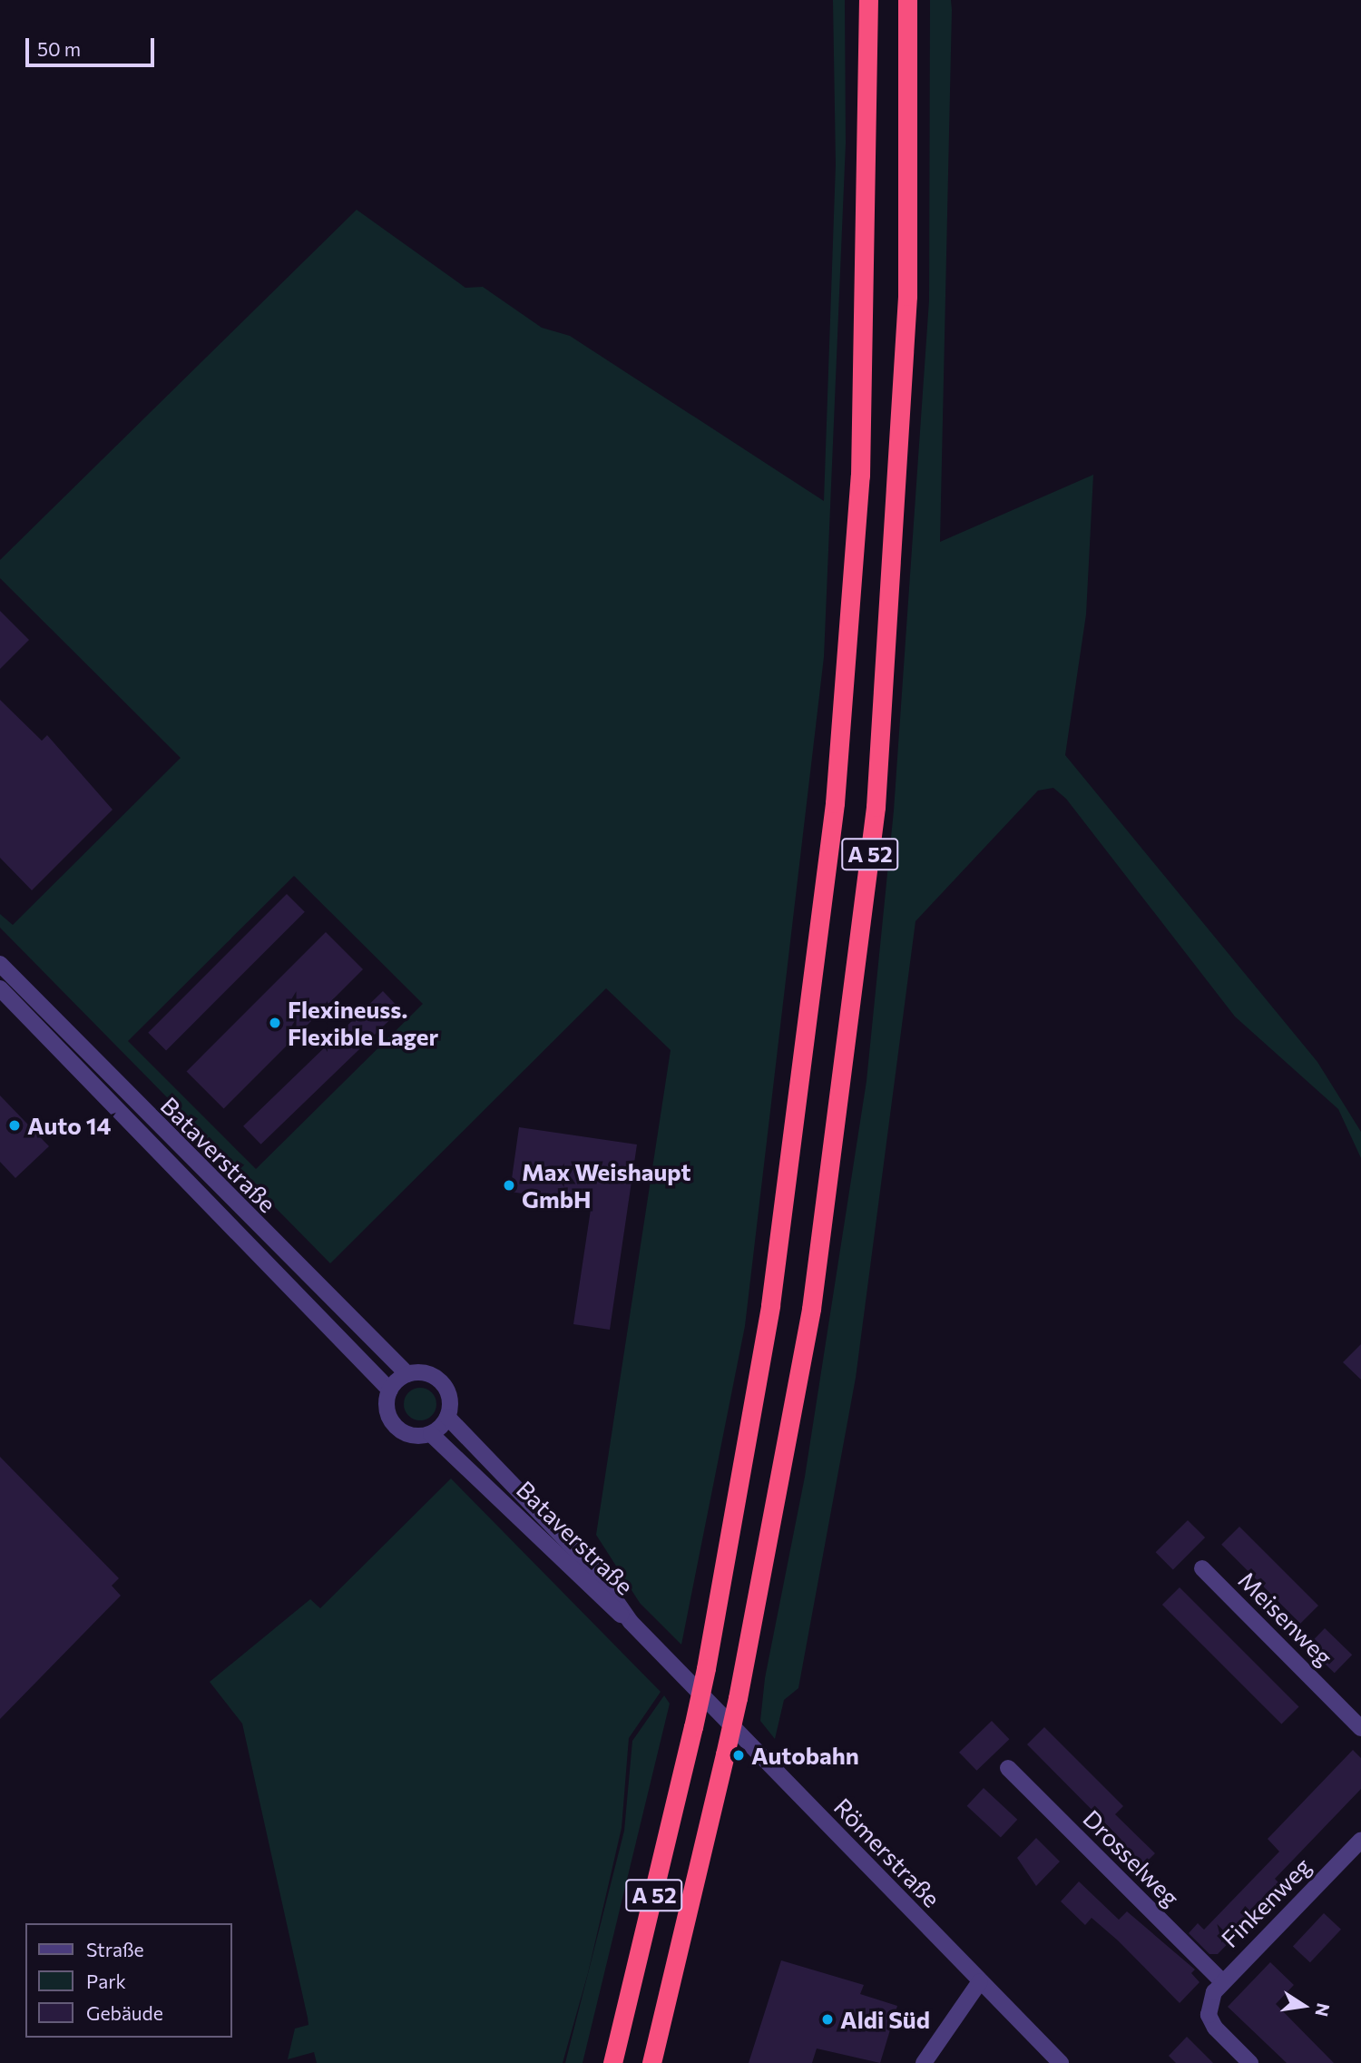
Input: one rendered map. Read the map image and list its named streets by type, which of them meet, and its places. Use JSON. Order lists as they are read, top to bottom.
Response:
{
  "streets": {
    "highway": ["A 52"],
    "street": [
      "Bataverstraße",
      "Meisenweg",
      "Römerstraße",
      "Drosselweg",
      "Finkenweg"
    ]
  },
  "crossings": [
    ["Bataverstraße", "Römerstraße"],
    ["Drosselweg", "Finkenweg"]
  ],
  "places": [
    "Flexineuss. Flexible Lager",
    "Auto 14",
    "Max Weishaupt GmbH",
    "Autobahn",
    "Aldi Süd"
  ],
  "legend": ["Straße", "Park", "Gebäude"],
  "scale_bar": "50 m",
  "north": "right"
}
